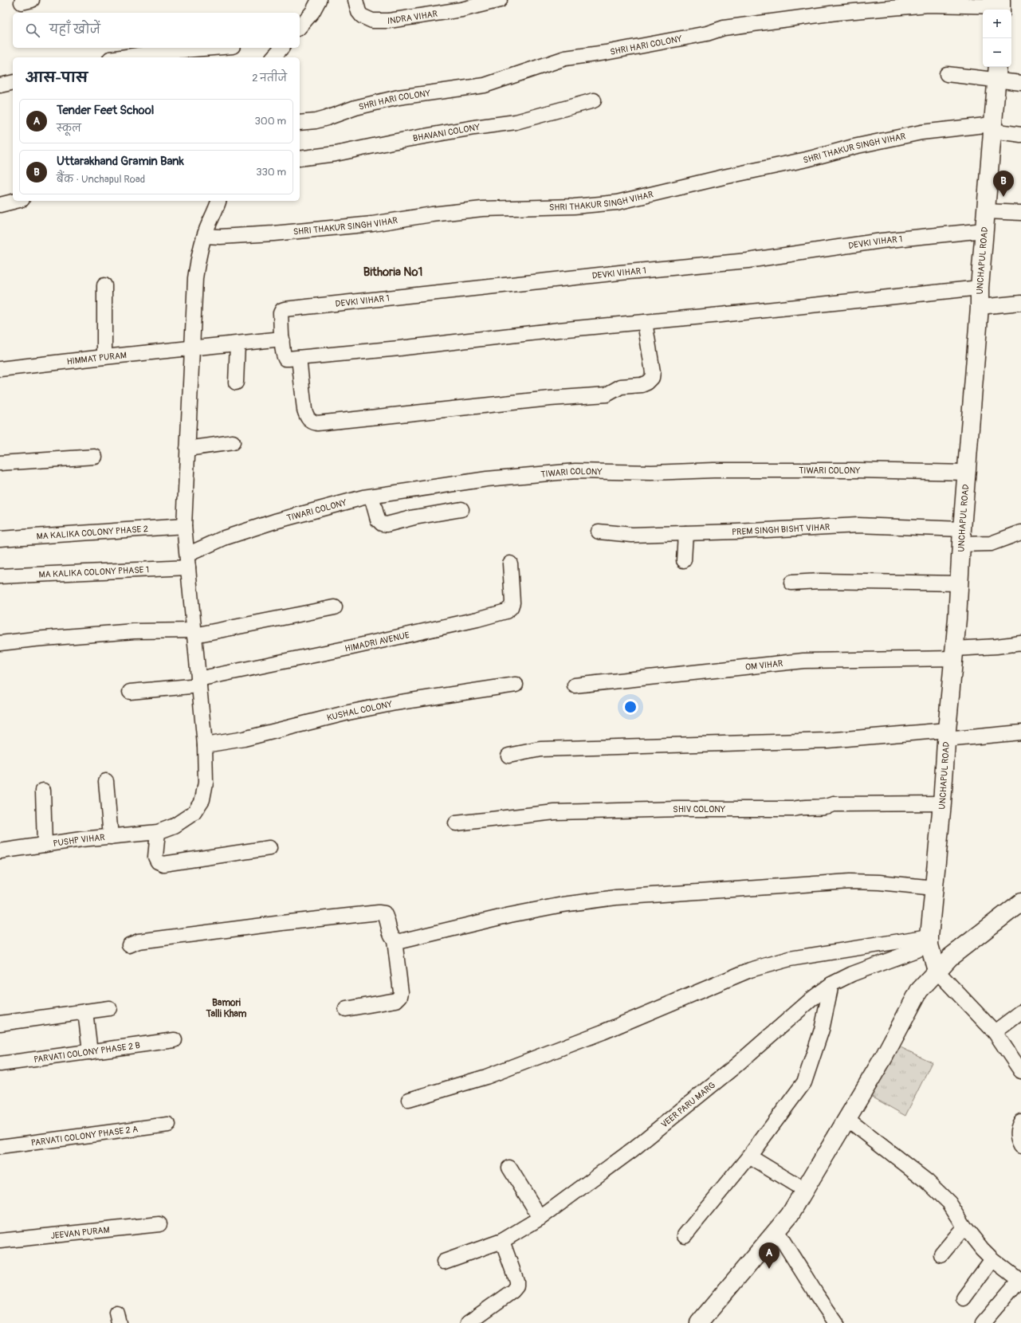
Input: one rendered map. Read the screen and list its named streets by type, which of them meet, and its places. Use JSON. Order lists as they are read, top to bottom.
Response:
{
  "streets": {
    "street": [
      "INDRA VIHAR",
      "SHRI HARI COLONY",
      "BHAVANI COLONY",
      "SHRI THAKUR SINGH VIHAR",
      "DEVKI VIHAR 1",
      "UNCHAPUL ROAD",
      "HIMMAT PURAM",
      "TIWARI COLONY",
      "PREM SINGH BISHT VIHAR",
      "MA KALIKA COLONY PHASE 2",
      "MA KALIKA COLONY PHASE 1",
      "HIMADRI AVENUE",
      "OM VIHAR",
      "KUSHAL COLONY",
      "SHIV COLONY",
      "PUSHP VIHAR",
      "PARVATI COLONY PHASE 2 B",
      "VEER PARU MARG",
      "PARVATI COLONY PHASE 2 A",
      "JEEVAN PURAM"
    ]
  },
  "crossings": [
    ["SHRI THAKUR SINGH VIHAR", "UNCHAPUL ROAD"],
    ["SHRI THAKUR SINGH VIHAR", "PUSHP VIHAR"],
    ["DEVKI VIHAR 1", "UNCHAPUL ROAD"],
    ["DEVKI VIHAR 1", "HIMMAT PURAM"],
    ["UNCHAPUL ROAD", "TIWARI COLONY"],
    ["UNCHAPUL ROAD", "PREM SINGH BISHT VIHAR"],
    ["UNCHAPUL ROAD", "OM VIHAR"],
    ["UNCHAPUL ROAD", "SHIV COLONY"],
    ["UNCHAPUL ROAD", "VEER PARU MARG"],
    ["HIMMAT PURAM", "PUSHP VIHAR"],
    ["TIWARI COLONY", "MA KALIKA COLONY PHASE 1"],
    ["TIWARI COLONY", "PUSHP VIHAR"],
    ["MA KALIKA COLONY PHASE 2", "PUSHP VIHAR"],
    ["MA KALIKA COLONY PHASE 1", "PUSHP VIHAR"],
    ["HIMADRI AVENUE", "PUSHP VIHAR"],
    ["KUSHAL COLONY", "PUSHP VIHAR"]
  ],
  "districts": ["Bithoria No1", "Bamori Talli Kham"],
  "page": {
    "map_buttons": ["+", "−"],
    "search": "यहाँ खोजें",
    "heading": ["आस-पास", "2 नतीजे"],
    "list": [
      {
        "mark": "A",
        "name": "Tender Feet School",
        "note": "स्कूल",
        "value": "300 m"
      },
      {
        "mark": "B",
        "name": "Uttarakhand Gramin Bank",
        "note": "बैंक · Unchapul Road",
        "value": "330 m"
      }
    ],
    "pins": ["B", "A"]
  }
}
